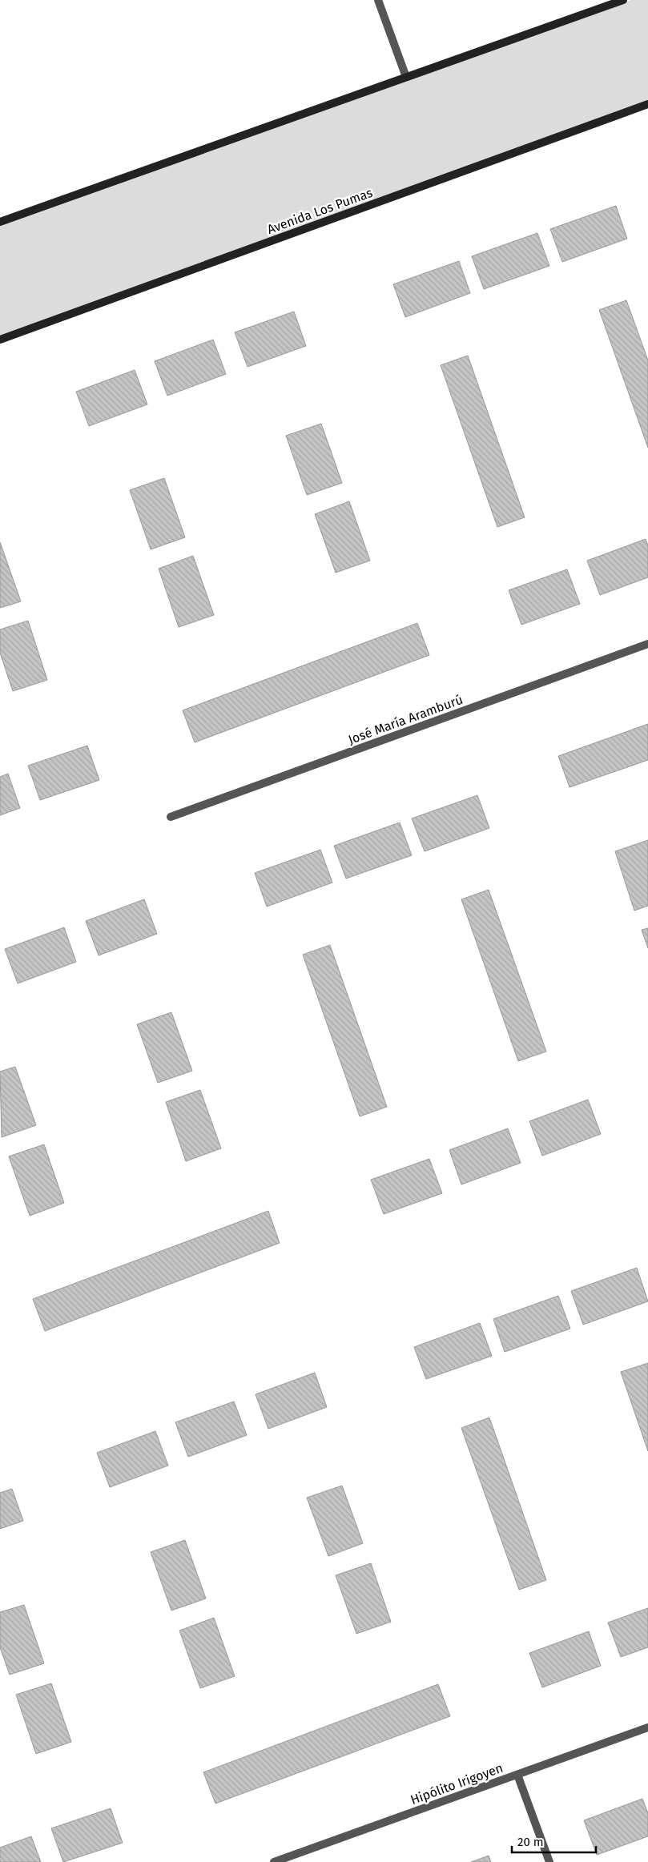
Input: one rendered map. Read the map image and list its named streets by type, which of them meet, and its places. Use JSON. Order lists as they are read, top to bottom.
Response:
{
  "streets": {
    "main road": ["Avenida Los Pumas"],
    "street": ["José María Aramburú", "Hipólito Irigoyen"]
  },
  "scale_bar": "20 m"
}
